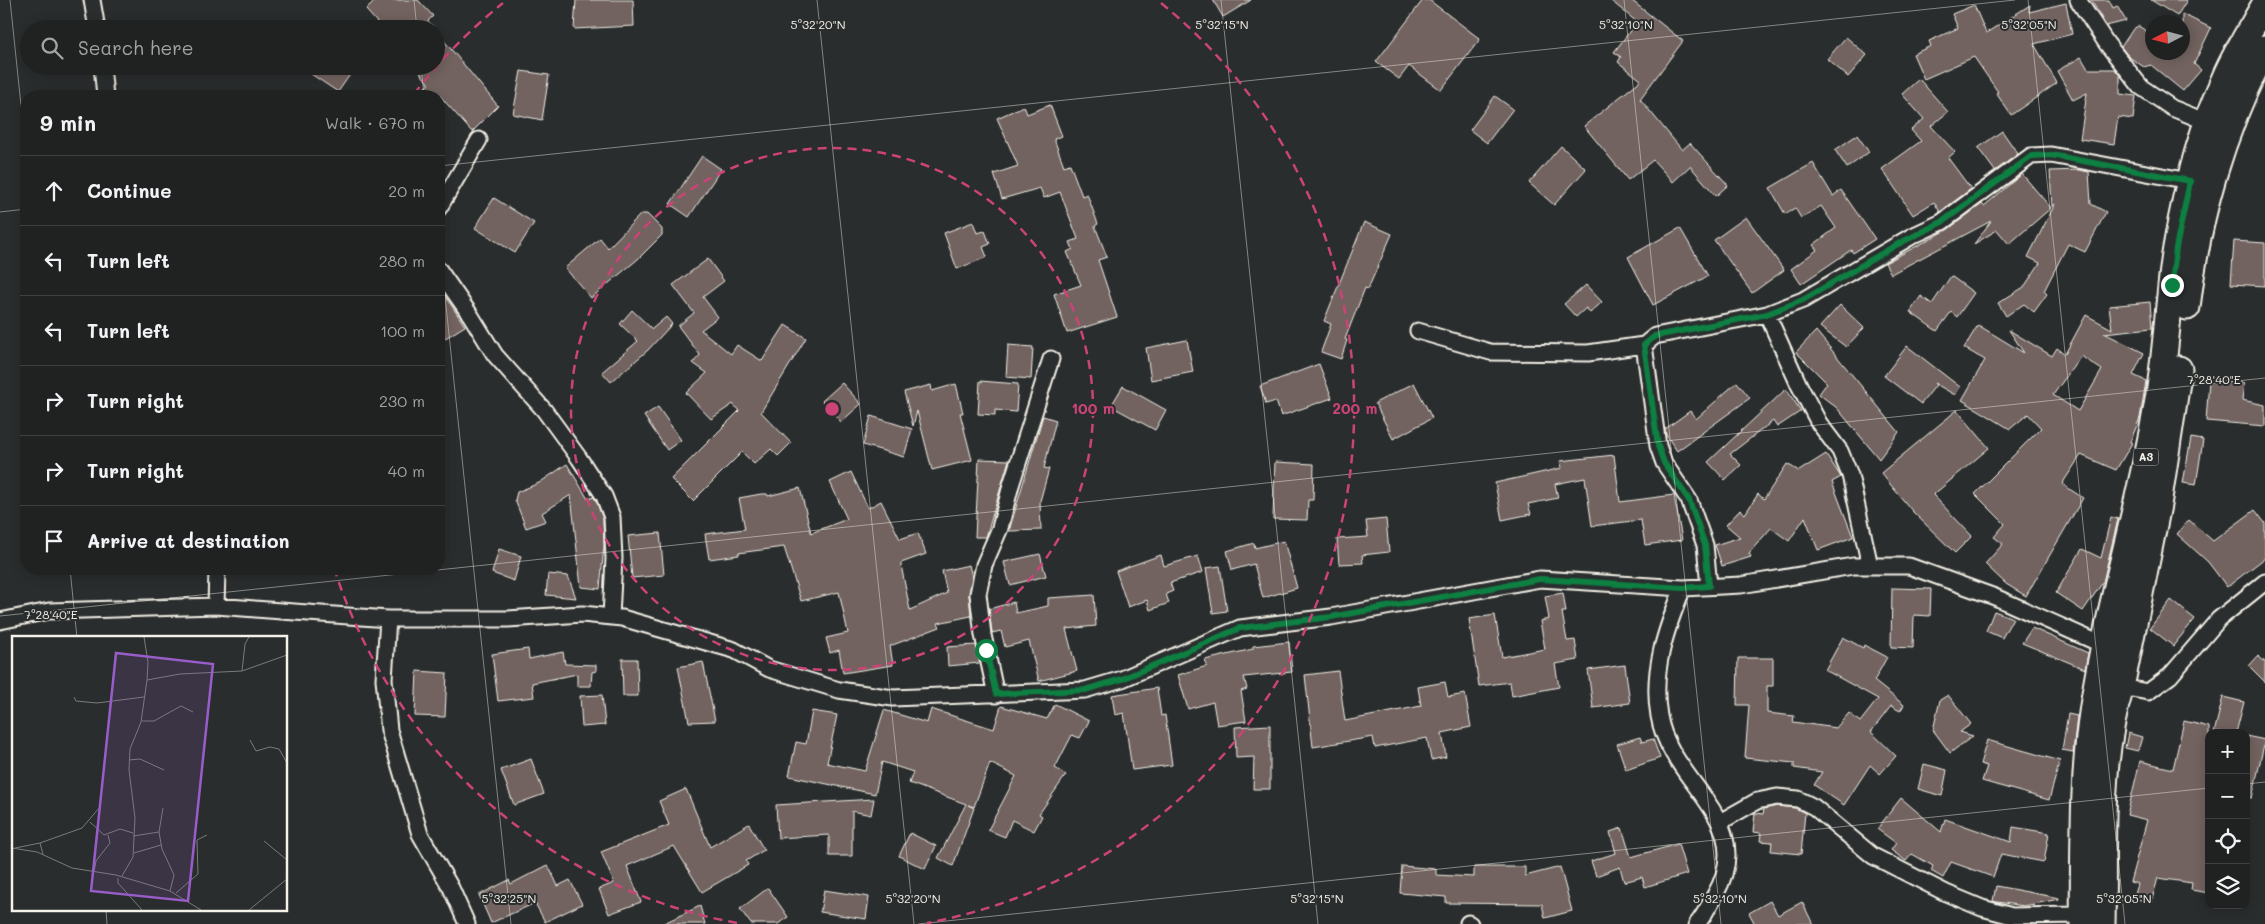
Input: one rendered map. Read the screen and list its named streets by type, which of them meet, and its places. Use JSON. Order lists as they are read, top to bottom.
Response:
{
  "streets": {
    "main road": ["A3"]
  },
  "north": "left",
  "page": {
    "search": "Search here",
    "heading": ["9 min", "Walk · 670 m"],
    "list": [
      ["Continue", "20 m"],
      ["Turn left", "280 m"],
      ["Turn left", "100 m"],
      ["Turn right", "230 m"],
      ["Turn right", "40 m"],
      "Arrive at destination"
    ],
    "map_buttons": ["+", "−"]
  },
  "coordinates": [
    "5°32'20\"N",
    "5°32'15\"N",
    "5°32'10\"N",
    "5°32'05\"N",
    "7°28'40\"E",
    "5°32'25\"N"
  ],
  "rings": ["100 m", "200 m"]
}
